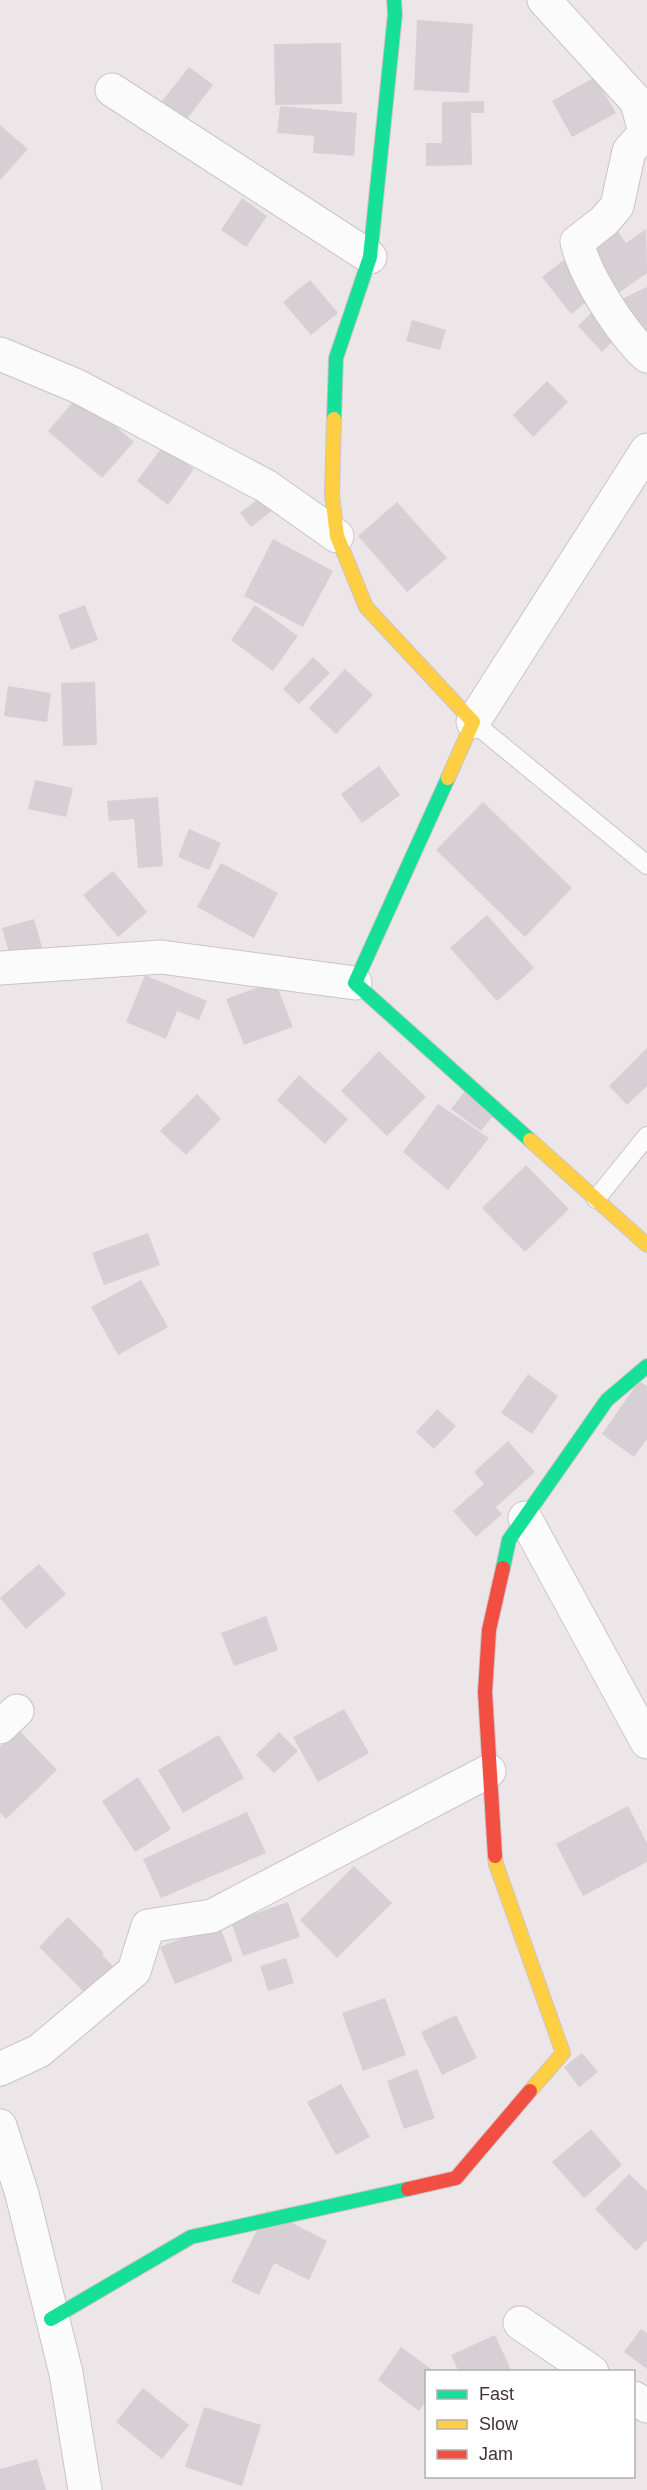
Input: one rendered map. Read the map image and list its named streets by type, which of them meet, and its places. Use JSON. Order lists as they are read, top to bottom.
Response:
{
  "legend": ["Fast", "Slow", "Jam"]
}
